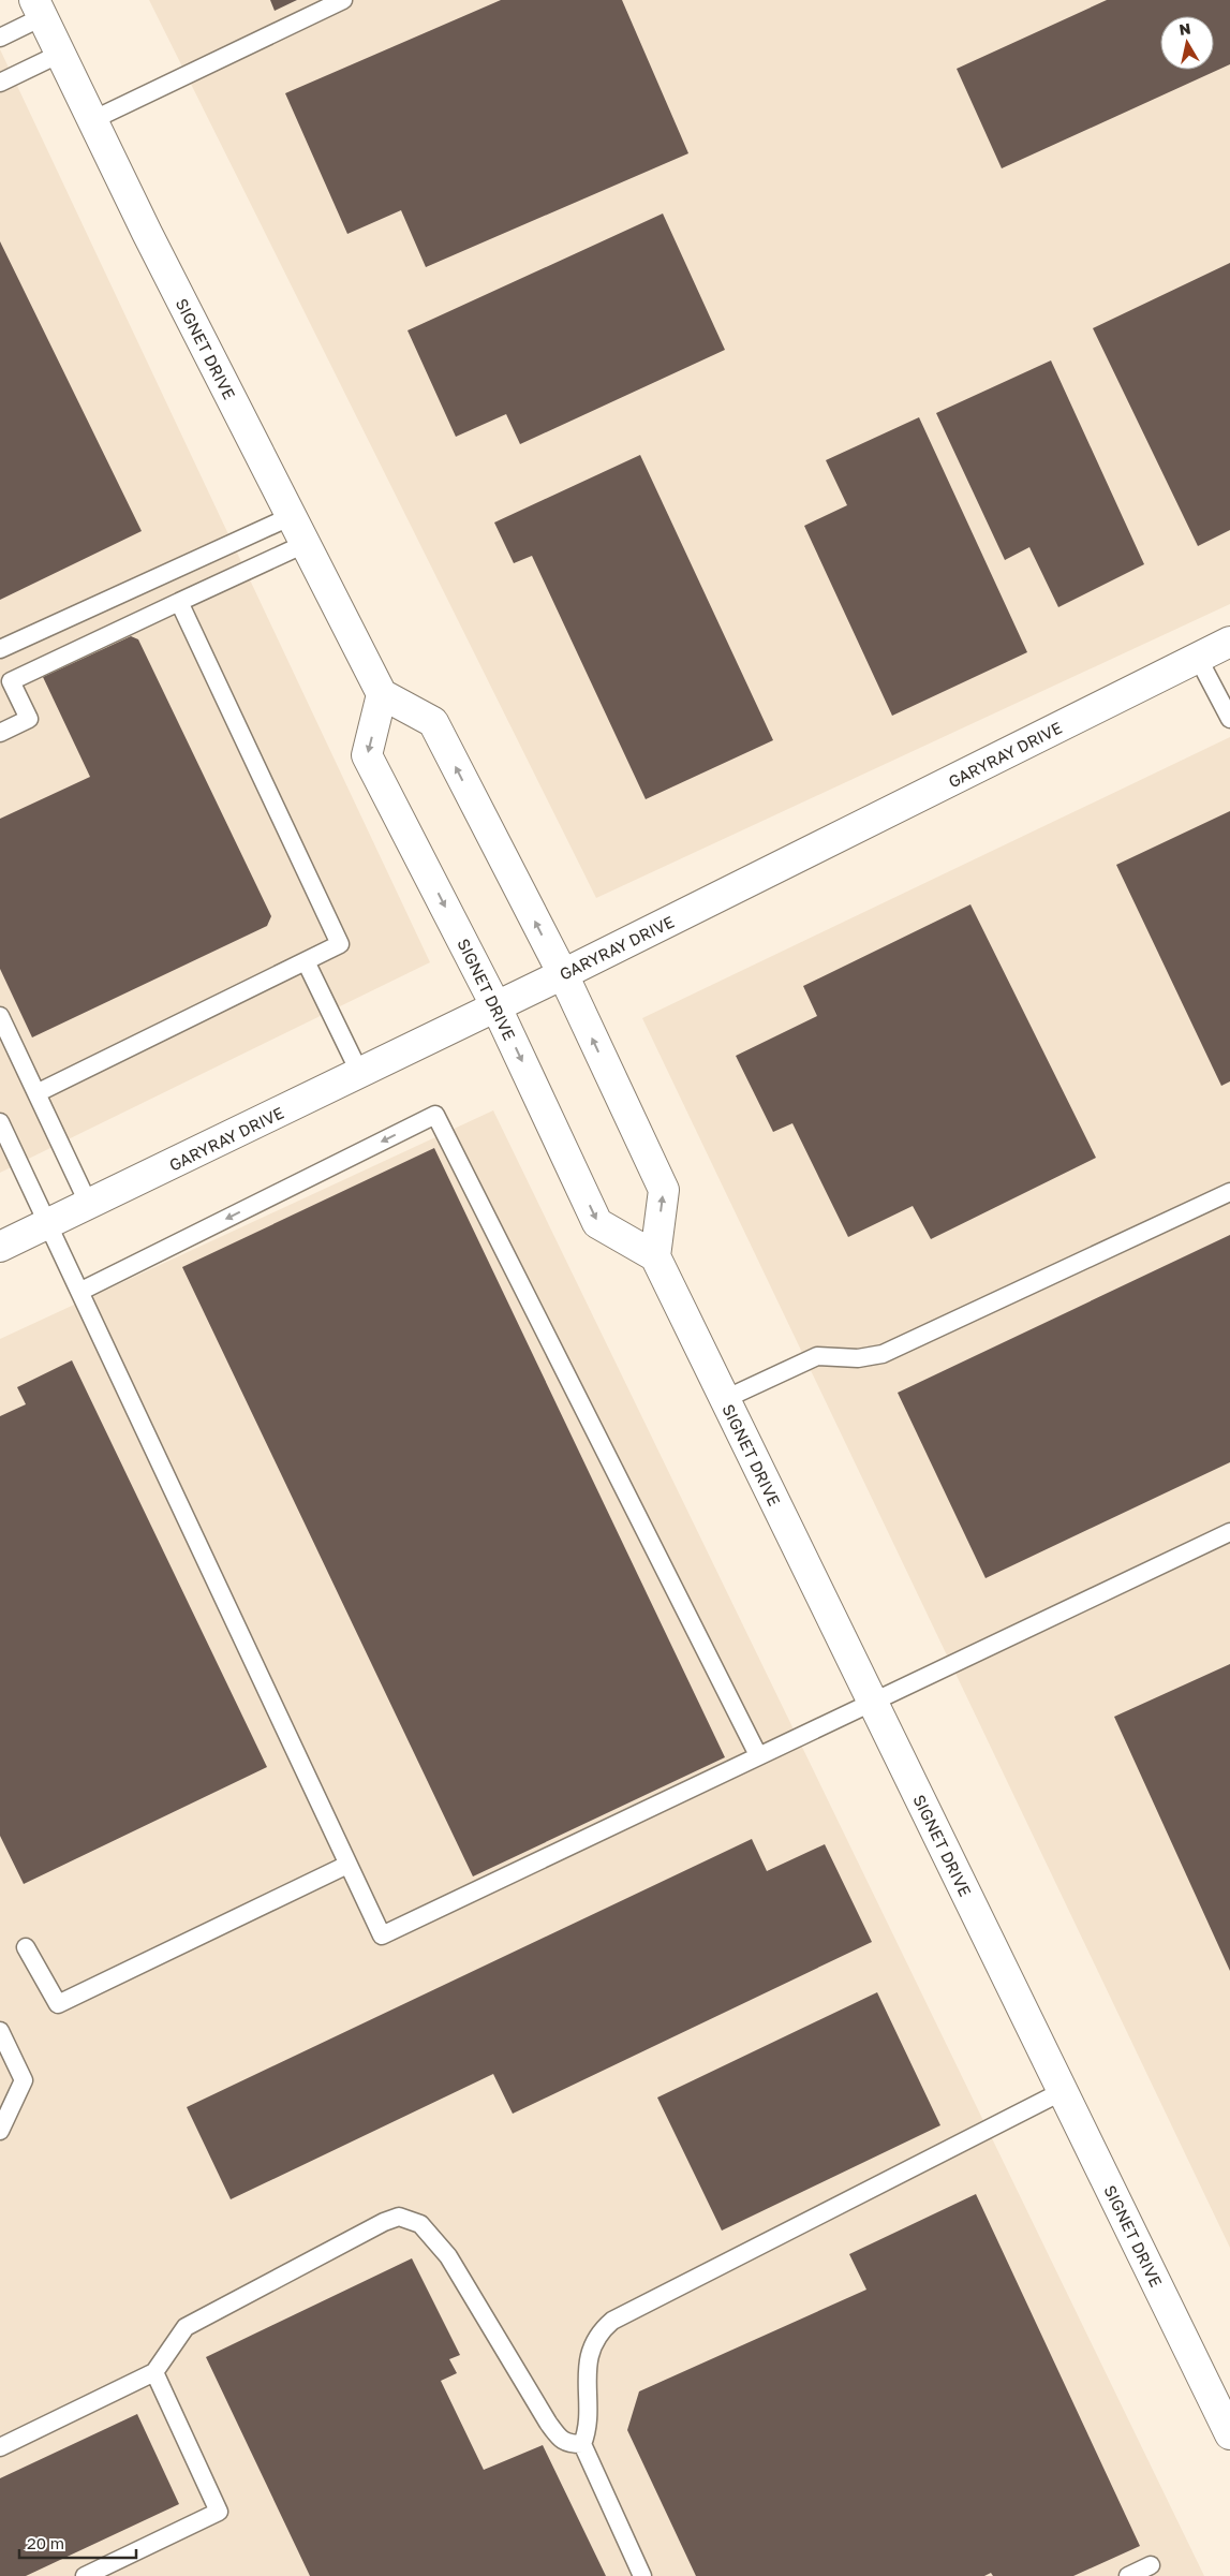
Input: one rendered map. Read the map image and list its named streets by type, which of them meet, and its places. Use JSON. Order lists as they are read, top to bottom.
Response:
{
  "streets": {
    "street": ["SIGNET DRIVE", "GARYRAY DRIVE"]
  },
  "crossings": [
    ["SIGNET DRIVE", "GARYRAY DRIVE"]
  ],
  "scale_bar": "20 m",
  "north": "top"
}
